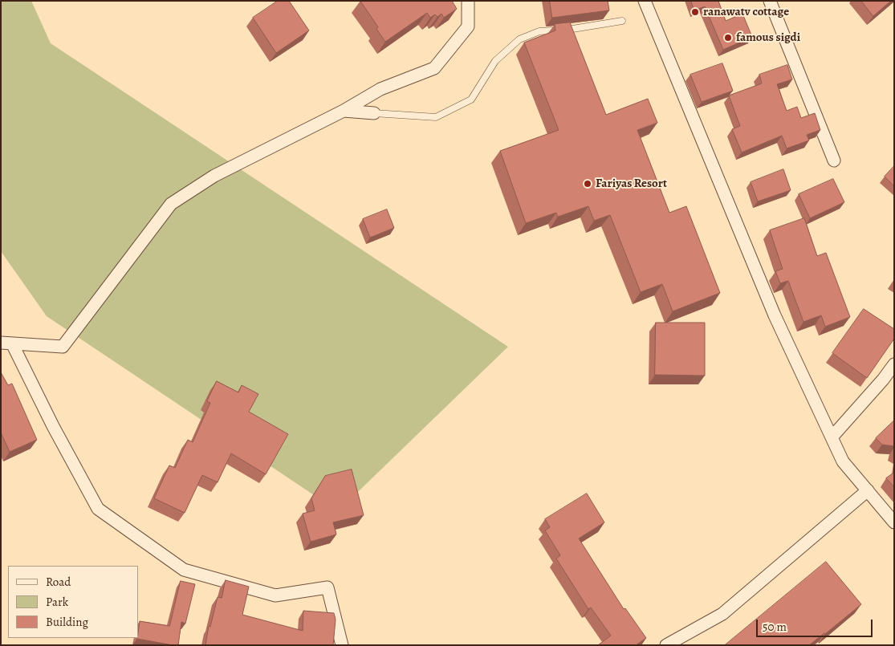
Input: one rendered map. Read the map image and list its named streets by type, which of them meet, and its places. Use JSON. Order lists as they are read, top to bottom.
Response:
{
  "places": ["ranawatv cottage", "famous sigdi", "Fariyas Resort"],
  "legend": ["Road", "Park", "Building"],
  "scale_bar": "50 m"
}
